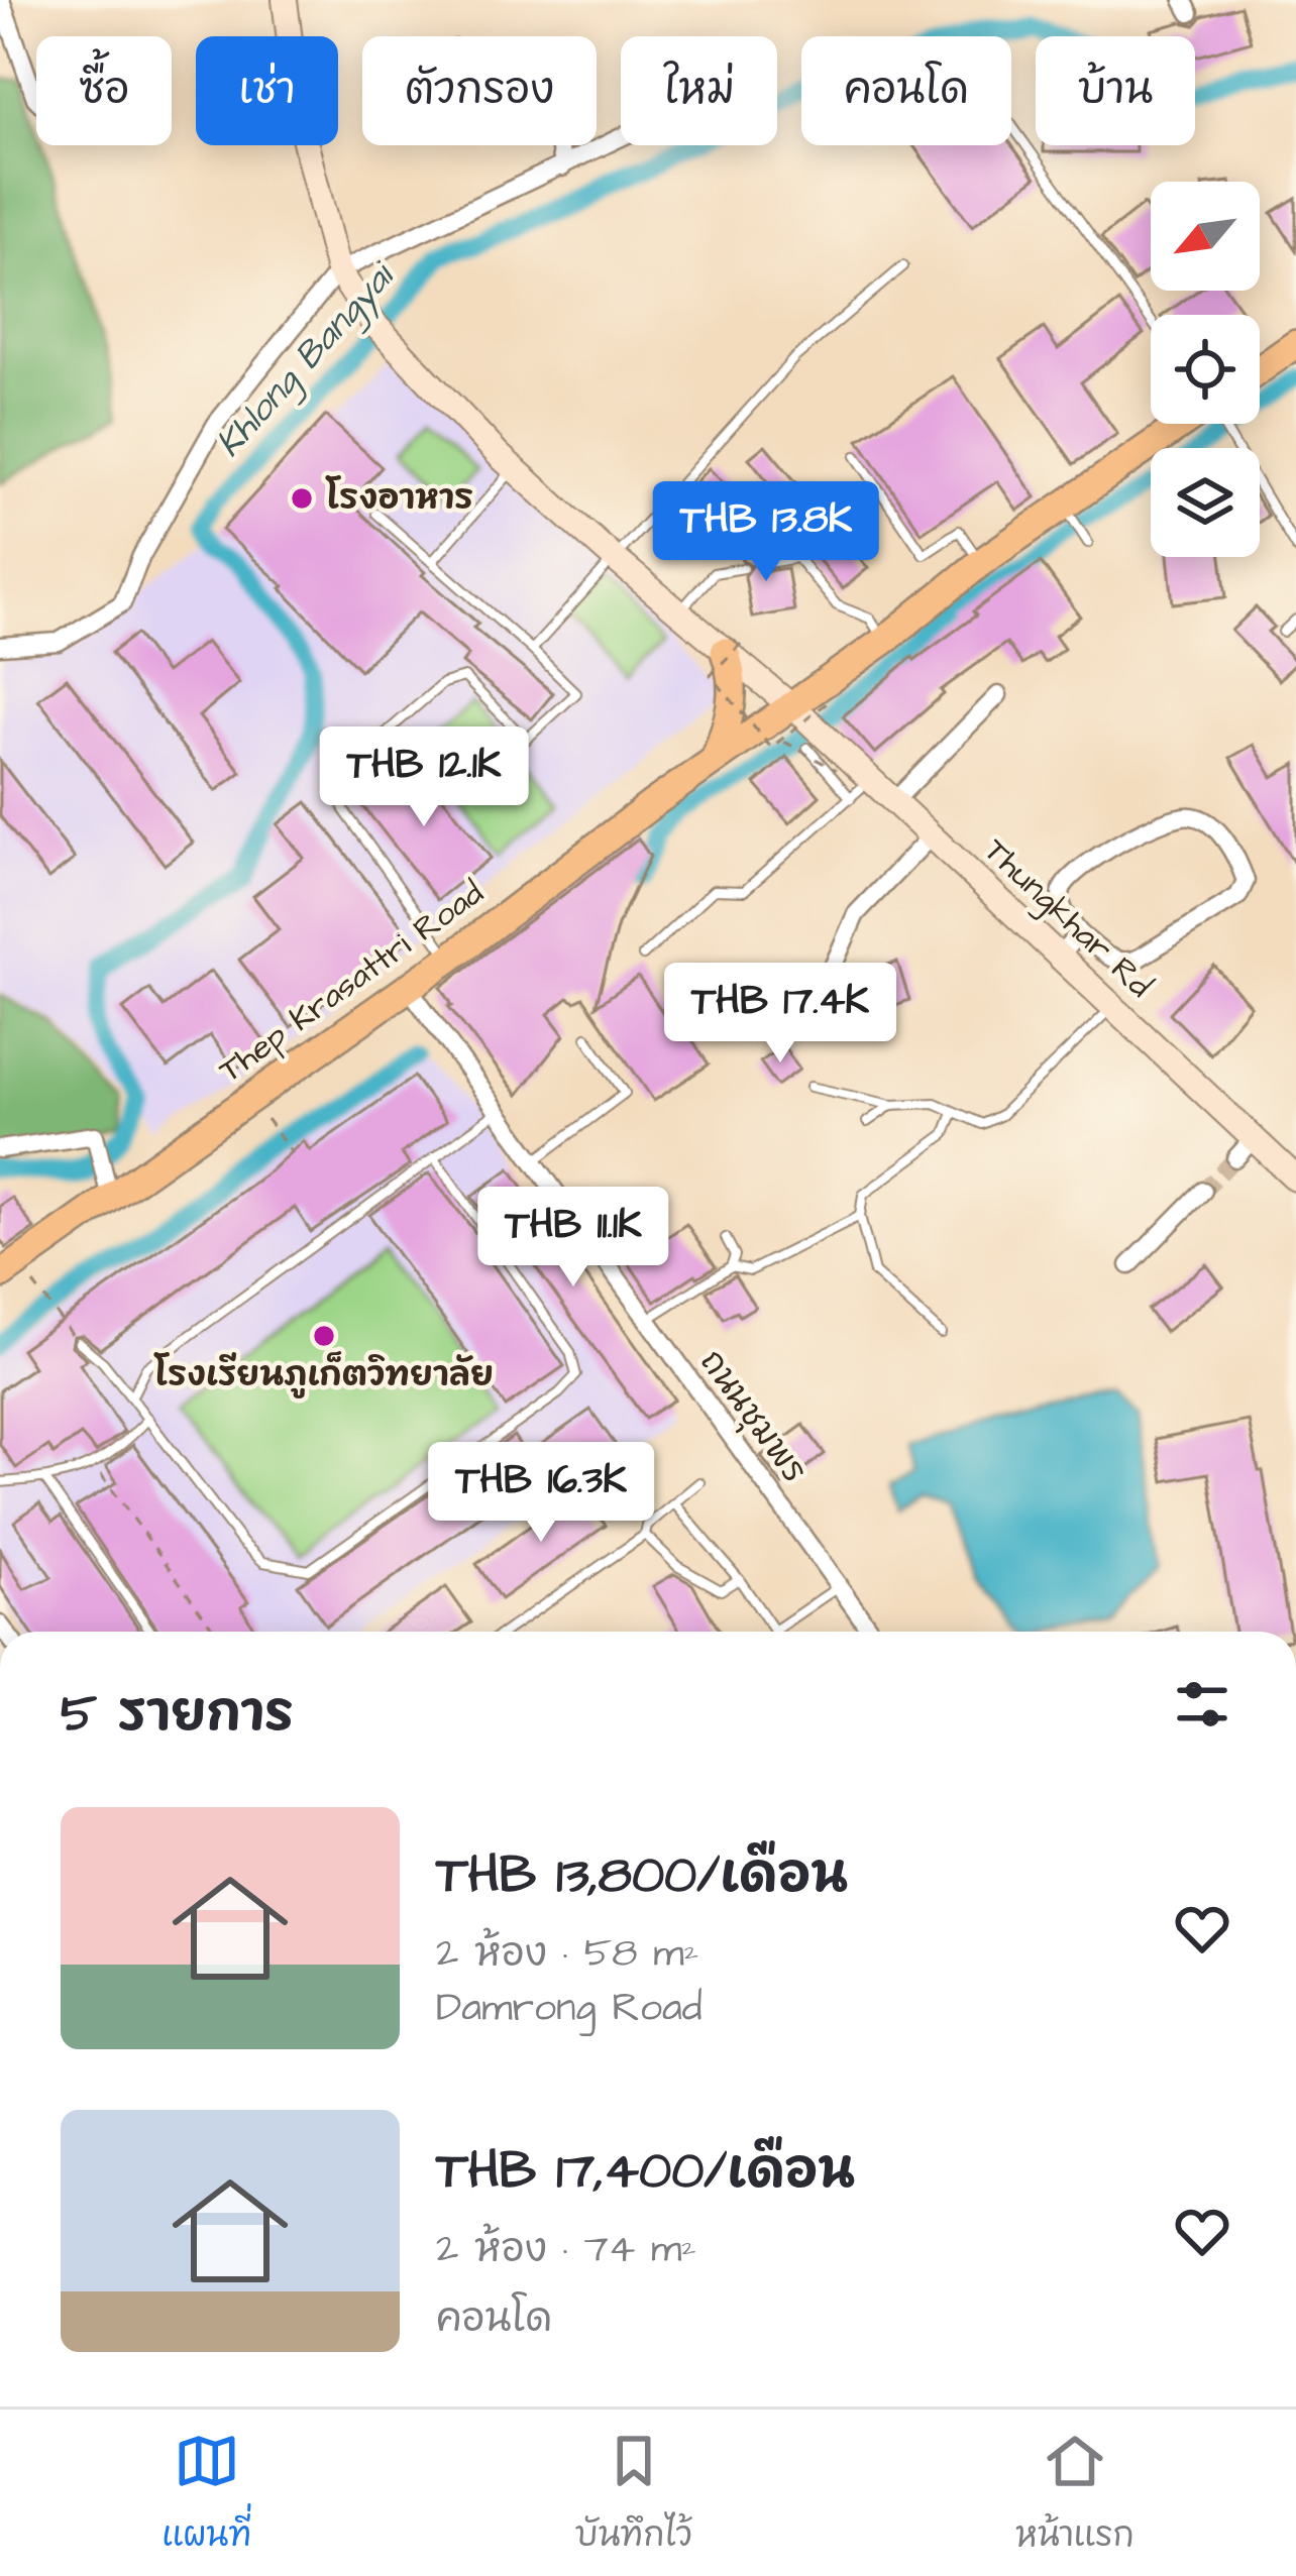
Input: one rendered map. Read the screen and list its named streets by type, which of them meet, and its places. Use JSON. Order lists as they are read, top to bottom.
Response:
{
  "streets": {
    "main road": ["Thep Krasattri Road"],
    "street": ["Thungkhar Rd", "ถนนชุมพร"]
  },
  "crossings": [
    ["Thungkhar Rd", "Thep Krasattri Road"],
    ["Thep Krasattri Road", "ถนนชุมพร"]
  ],
  "water": ["Khlong Bangyai"],
  "places": ["โรงอาหาร", "โรงเรียนภูเก็ตวิทยาลัย"],
  "north": "bottom left",
  "page": {
    "chip": [
      "ซื้อ",
      "เช่า",
      "ตัวกรอง",
      "ใหม่",
      "คอนโด",
      "บ้าน"
    ],
    "price": [
      "THB 13.8K",
      "THB 12.1K",
      "THB 17.4K",
      "THB 11.1K",
      "THB 16.3K"
    ],
    "heading": "5 รายการ",
    "list": [
      {
        "name": "THB 13,800/เดือน",
        "note": "2 ห้อง · 58 m² · Damrong Road"
      },
      {
        "name": "THB 17,400/เดือน",
        "note": "2 ห้อง · 74 m² · คอนโด"
      }
    ],
    "tabs": ["แผนที่", "บันทึกไว้", "หน้าแรก"]
  }
}
